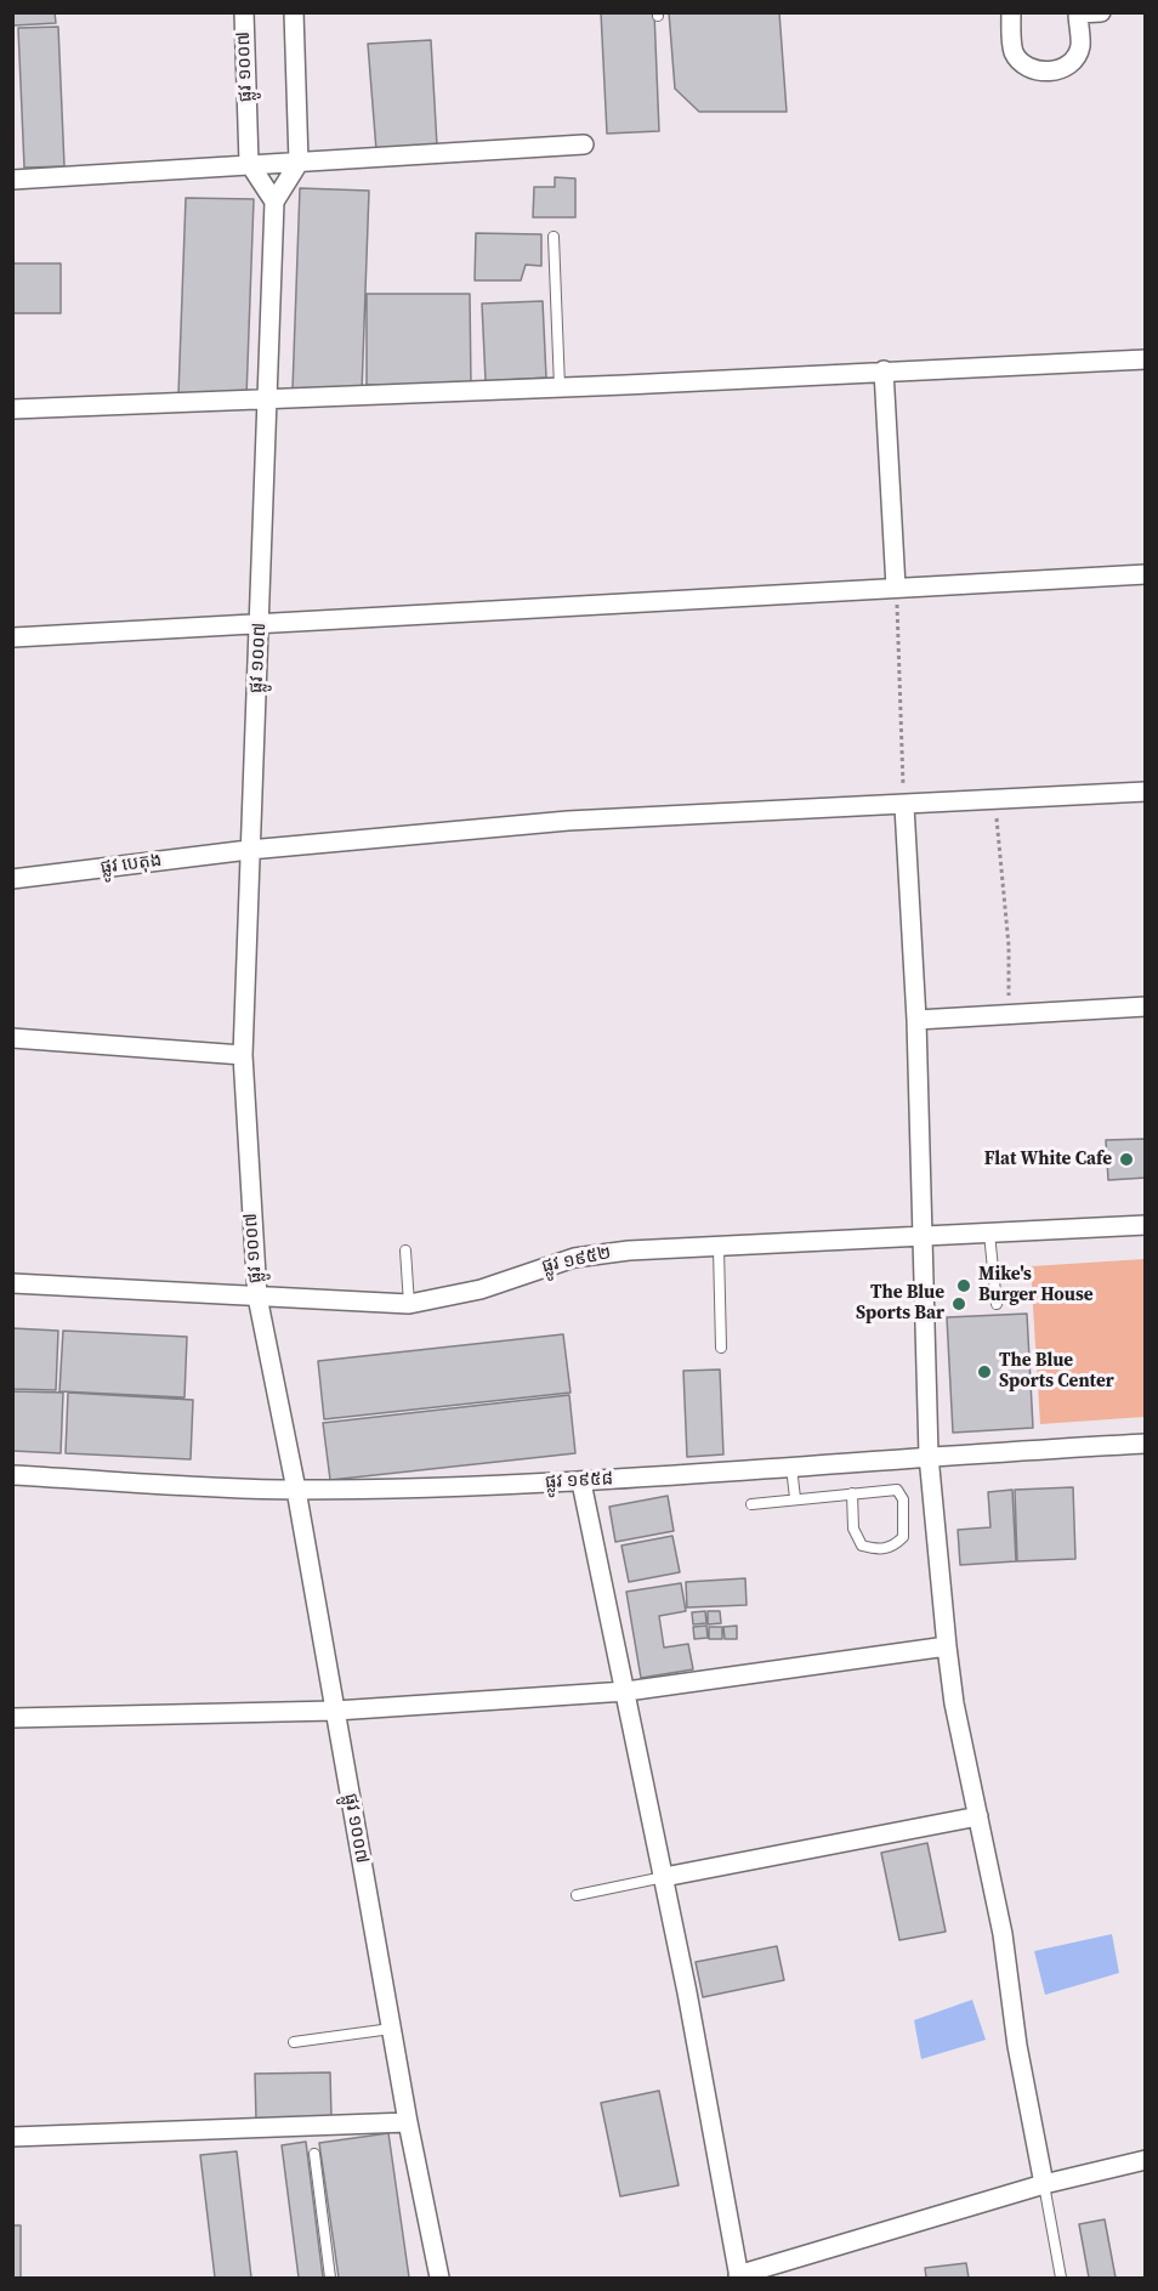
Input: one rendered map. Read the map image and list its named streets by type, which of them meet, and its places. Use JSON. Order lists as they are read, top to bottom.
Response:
{
  "streets": {
    "street": [
      "ផ្លូវ ១០០៧",
      "ផ្លូវ បេតុង",
      "ផ្លូវ ១៩៥២",
      "ផ្លូវ ១៩៥៨"
    ]
  },
  "crossings": [
    ["ផ្លូវ ១០០៧", "ផ្លូវ បេតុង"],
    ["ផ្លូវ ១០០៧", "ផ្លូវ ១៩៥២"],
    ["ផ្លូវ ១០០៧", "ផ្លូវ ១៩៥៨"]
  ],
  "places": [
    "Flat White Cafe",
    "Mike's Burger House",
    "The Blue Sports Bar",
    "The Blue Sports Center"
  ]
}
